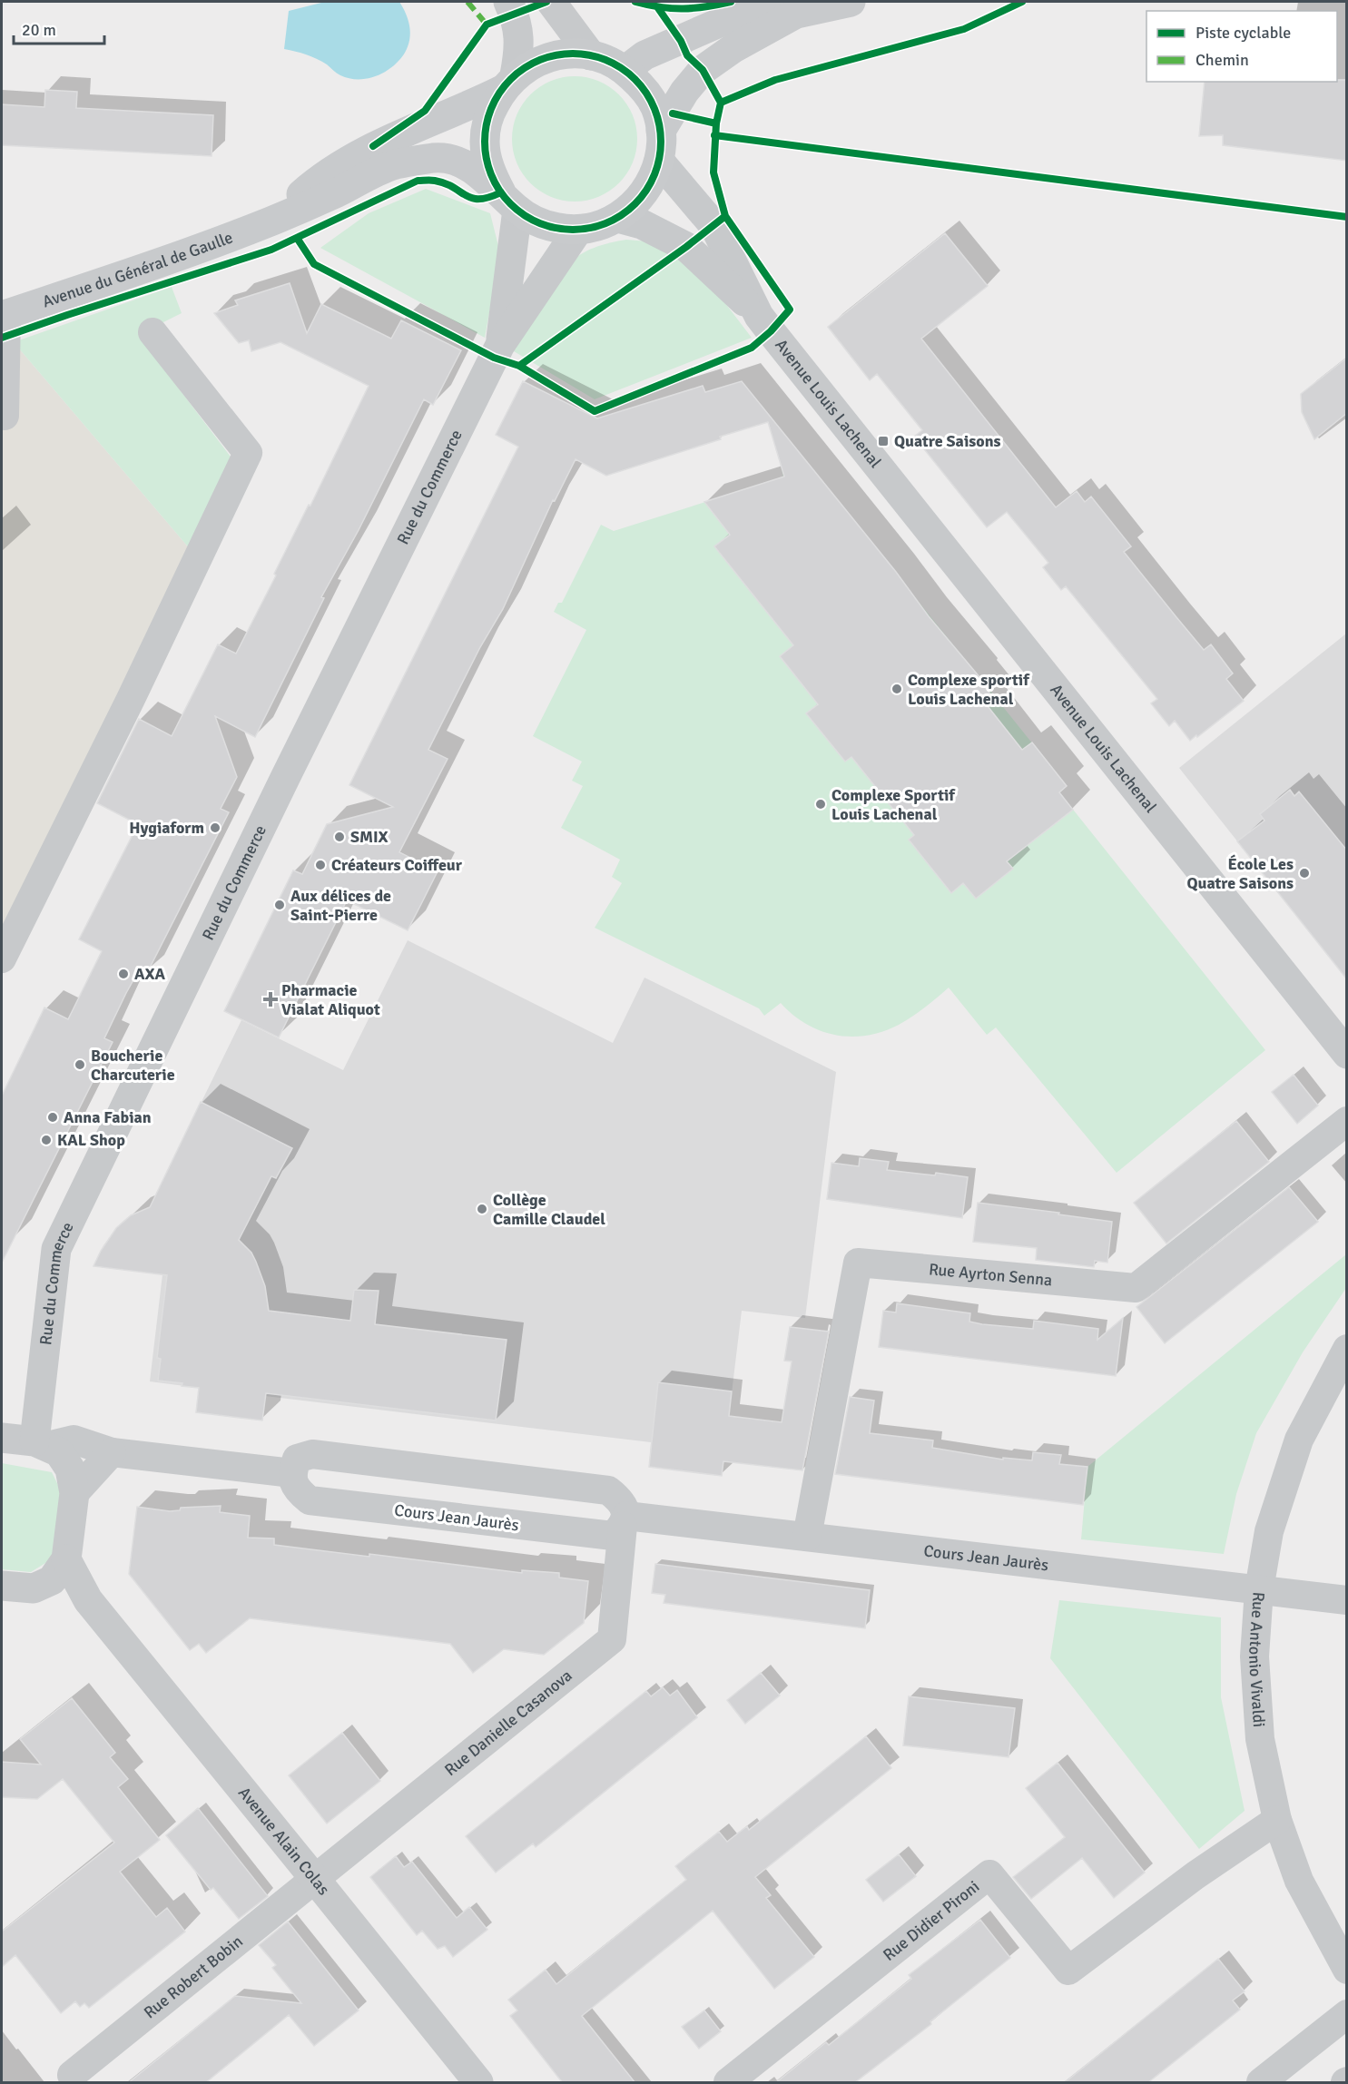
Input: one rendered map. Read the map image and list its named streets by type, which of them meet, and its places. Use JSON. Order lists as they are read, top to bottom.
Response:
{
  "streets": {
    "main road": ["Avenue du Général de Gaulle"],
    "street": [
      "Avenue Louis Lachenal",
      "Rue du Commerce",
      "Rue Ayrton Senna",
      "Cours Jean Jaurès",
      "Rue Antonio Vivaldi",
      "Rue Danielle Casanova",
      "Avenue Alain Colas",
      "Rue Didier Pironi",
      "Rue Robert Bobin"
    ]
  },
  "crossings": [
    ["Avenue du Général de Gaulle", "Avenue Louis Lachenal"],
    ["Avenue du Général de Gaulle", "Rue du Commerce"],
    ["Avenue Louis Lachenal", "Rue du Commerce"],
    ["Rue Ayrton Senna", "Cours Jean Jaurès"],
    ["Cours Jean Jaurès", "Rue Antonio Vivaldi"],
    ["Cours Jean Jaurès", "Rue Danielle Casanova"],
    ["Rue Antonio Vivaldi", "Rue Didier Pironi"],
    ["Rue Danielle Casanova", "Avenue Alain Colas"],
    ["Rue Danielle Casanova", "Rue Robert Bobin"],
    ["Avenue Alain Colas", "Rue Robert Bobin"]
  ],
  "places": {
    "transit": ["Quatre Saisons"],
    "other": [
      "Complexe sportif Louis Lachenal",
      "Complexe Sportif Louis Lachenal",
      "Hygiaform",
      "SMIX",
      "Créateurs Coiffeur",
      "École Les Quatre Saisons",
      "Aux délices de Saint-Pierre",
      "AXA",
      "Boucherie Charcuterie",
      "Anna Fabian",
      "KAL Shop",
      "Collège Camille Claudel"
    ],
    "health": ["Pharmacie Vialat Aliquot"]
  },
  "legend": ["Piste cyclable", "Chemin"],
  "scale_bar": "20 m"
}
